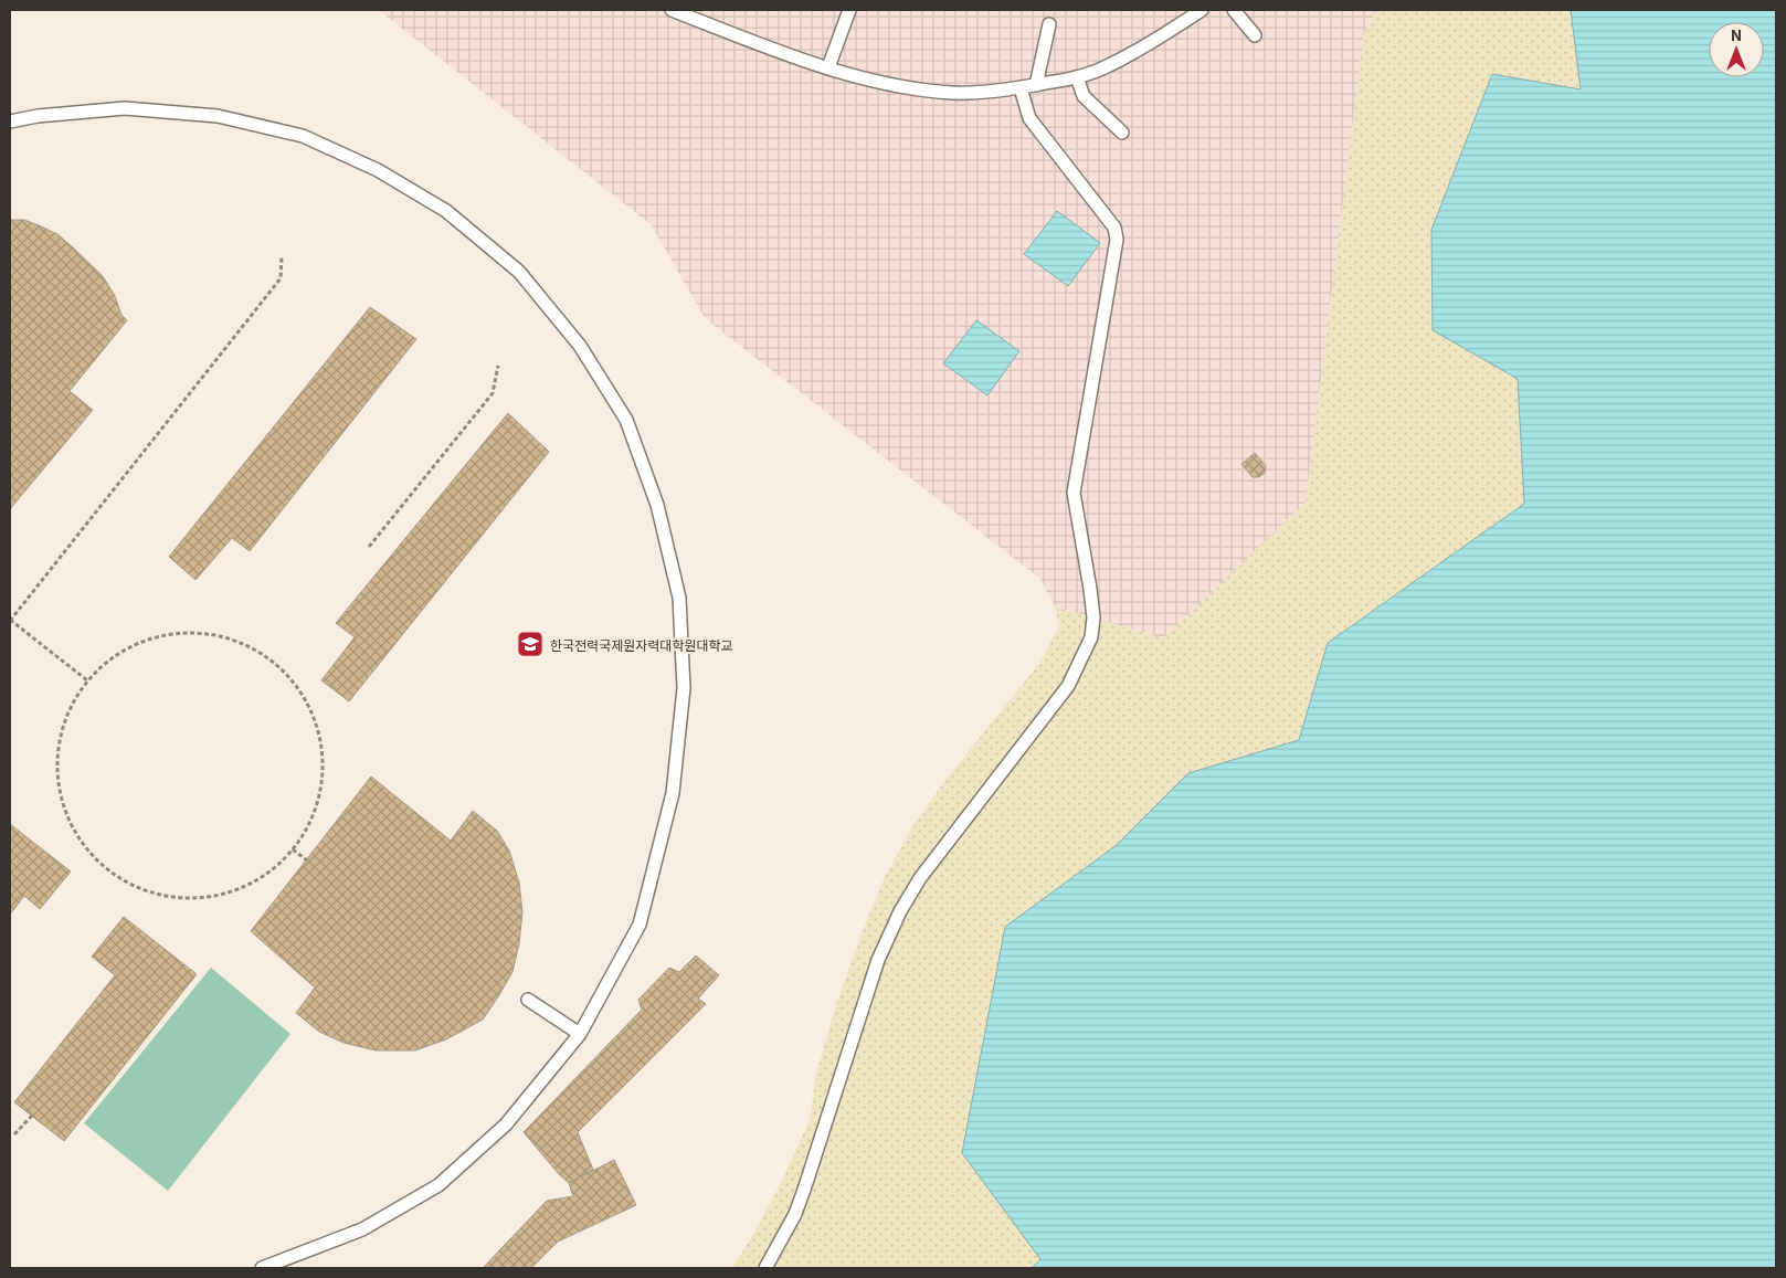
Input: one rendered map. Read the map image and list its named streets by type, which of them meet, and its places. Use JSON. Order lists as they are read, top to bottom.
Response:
{
  "places": {
    "school or university": ["한국전력국제원자력대학원대학교"]
  },
  "north": "top"
}
